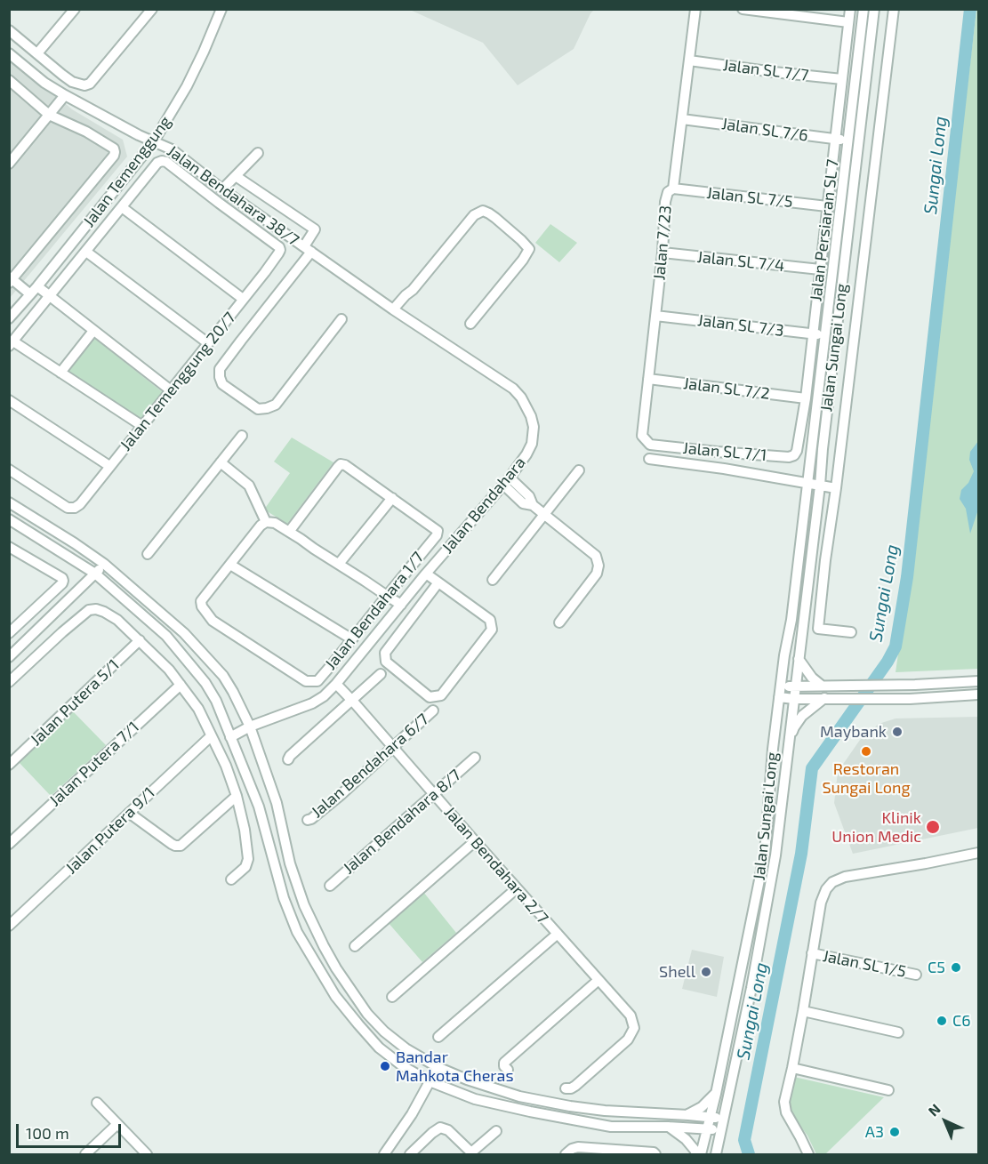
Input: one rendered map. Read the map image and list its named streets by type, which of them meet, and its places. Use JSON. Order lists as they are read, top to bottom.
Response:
{
  "streets": {
    "street": [
      "Jalan SL 7/7",
      "Jalan SL 7/6",
      "Jalan Temenggung",
      "Jalan Bendahara 38/7",
      "Jalan SL 7/5",
      "Jalan Persiaran SL 7",
      "Jalan 7/23",
      "Jalan SL 7/4",
      "Jalan SL 7/3",
      "Jalan Sungai Long",
      "Jalan Temenggung 20/7",
      "Jalan SL 7/2",
      "Jalan SL 7/1",
      "Jalan Bendahara",
      "Jalan Bendahara 1/7",
      "Jalan Putera 5/1",
      "Jalan Putera 7/1",
      "Jalan Bendahara 6/7",
      "Jalan Bendahara 8/7",
      "Jalan Putera 9/1",
      "Jalan Bendahara 2/7",
      "Jalan SL 1/5"
    ]
  },
  "crossings": [
    ["Jalan SL 7/7", "Jalan Persiaran SL 7"],
    ["Jalan SL 7/7", "Jalan 7/23"],
    ["Jalan SL 7/6", "Jalan Persiaran SL 7"],
    ["Jalan SL 7/6", "Jalan 7/23"],
    ["Jalan SL 7/6", "Jalan Sungai Long"],
    ["Jalan Temenggung", "Jalan Bendahara 38/7"],
    ["Jalan Bendahara 38/7", "Jalan Bendahara"],
    ["Jalan SL 7/5", "Jalan Persiaran SL 7"],
    ["Jalan SL 7/5", "Jalan 7/23"],
    ["Jalan Persiaran SL 7", "Jalan SL 7/4"],
    ["Jalan Persiaran SL 7", "Jalan SL 7/3"],
    ["Jalan Persiaran SL 7", "Jalan SL 7/2"],
    ["Jalan Persiaran SL 7", "Jalan SL 7/1"],
    ["Jalan 7/23", "Jalan SL 7/4"],
    ["Jalan 7/23", "Jalan SL 7/3"],
    ["Jalan 7/23", "Jalan SL 7/2"],
    ["Jalan 7/23", "Jalan SL 7/1"],
    ["Jalan SL 7/3", "Jalan Sungai Long"],
    ["Jalan Bendahara", "Jalan Bendahara 2/7"],
    ["Jalan Bendahara 6/7", "Jalan Bendahara 2/7"],
    ["Jalan Bendahara 8/7", "Jalan Bendahara 2/7"]
  ],
  "water": ["Sungai Long"],
  "places": [
    "Maybank",
    "Restoran Sungai Long",
    "Klinik Union Medic",
    "C5",
    "Shell",
    "C6",
    "Bandar Mahkota Cheras",
    "A3"
  ],
  "scale_bar": "100 m",
  "north": "top left"
}
